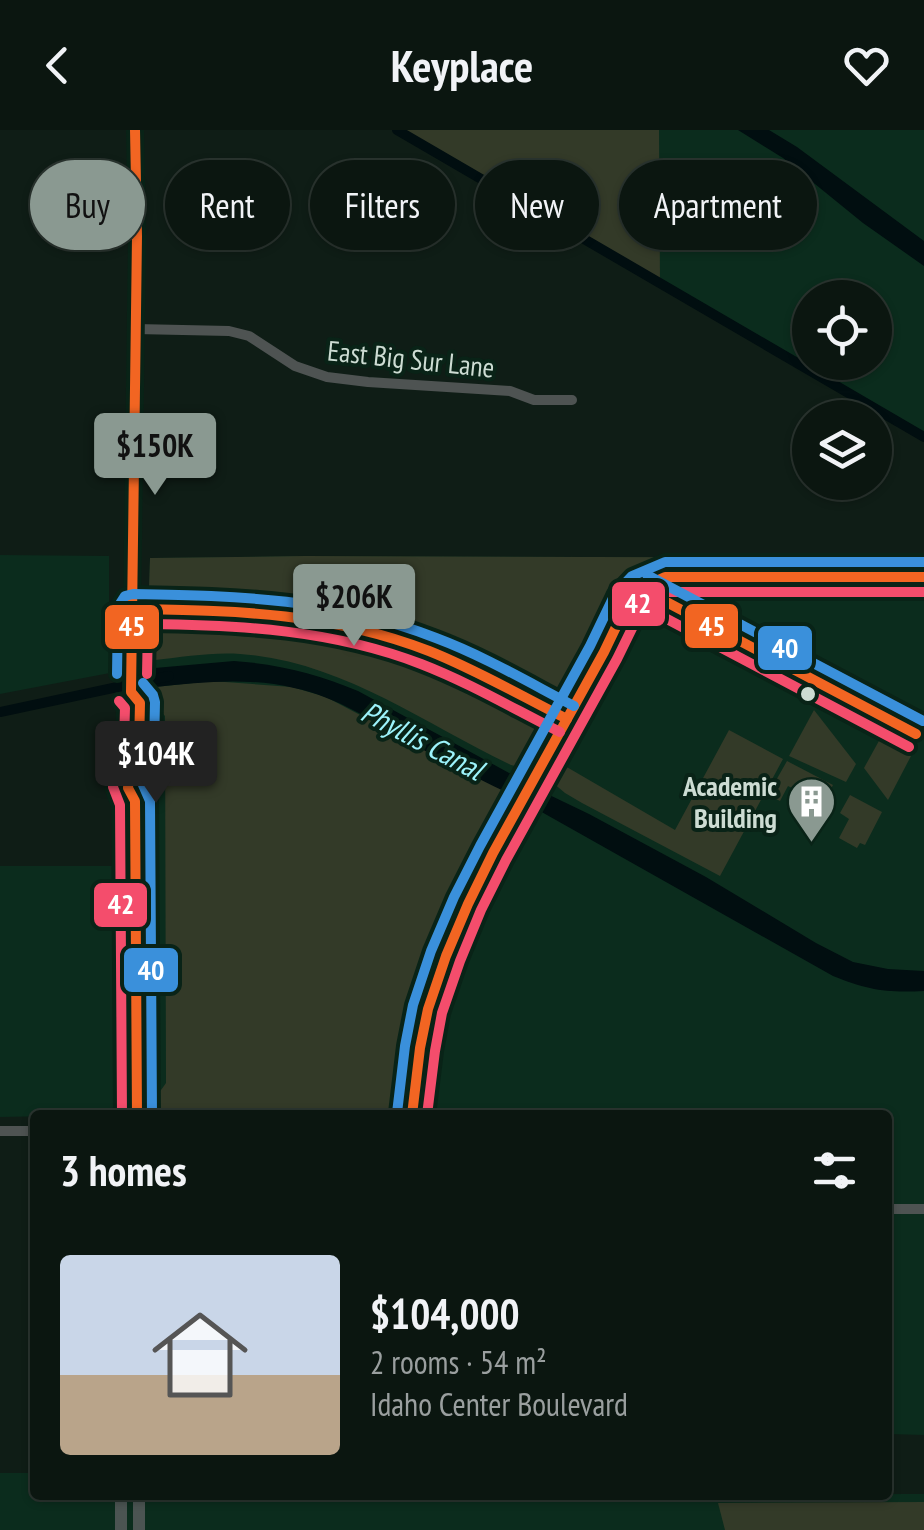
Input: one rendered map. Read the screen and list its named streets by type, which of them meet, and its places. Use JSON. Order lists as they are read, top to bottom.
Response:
{
  "streets": {
    "street": ["East Big Sur Lane"]
  },
  "water": ["Phyllis Canal"],
  "places": {
    "building": ["Academic Building"]
  },
  "lines": ["transit line 45", "transit line 40", "transit line 42"],
  "page": {
    "header": "Keyplace",
    "chip": [
      "Buy",
      "Rent",
      "Filters",
      "New",
      "Apartment"
    ],
    "price": ["$150K", "$206K", "$104K"],
    "heading": "3 homes",
    "list": [
      {
        "name": "$104,000",
        "note": "2 rooms · 54 m² · Idaho Center Boulevard"
      }
    ]
  }
}
